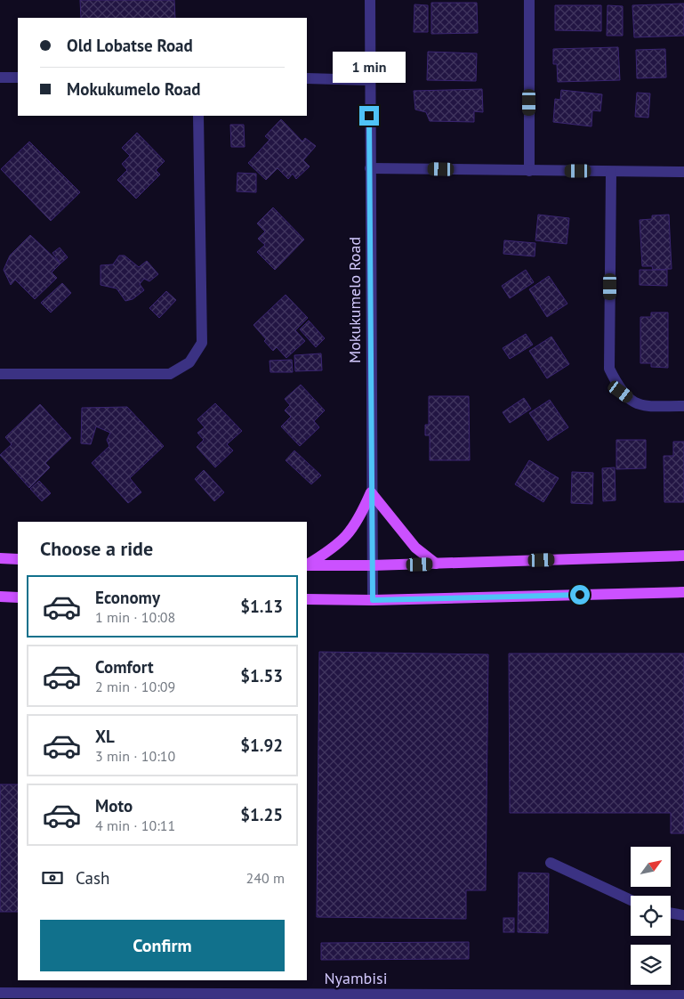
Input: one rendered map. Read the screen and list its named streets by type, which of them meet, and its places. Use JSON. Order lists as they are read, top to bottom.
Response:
{
  "streets": {
    "street": ["Mokukumelo Road", "Nyambisi"]
  },
  "north": "top right",
  "page": {
    "banner": ["Old Lobatse Road", "Mokukumelo Road"],
    "bubble": "1 min",
    "heading": "Choose a ride",
    "list": [
      {
        "name": "Economy",
        "note": "1 min · 10:08",
        "value": "$1.13"
      },
      {
        "name": "Comfort",
        "note": "2 min · 10:09",
        "value": "$1.53"
      },
      {
        "name": "XL",
        "note": "3 min · 10:10",
        "value": "$1.92"
      },
      {
        "name": "Moto",
        "note": "4 min · 10:11",
        "value": "$1.25"
      }
    ],
    "pay": ["Cash", "240 m"],
    "buttons": "Confirm"
  }
}
